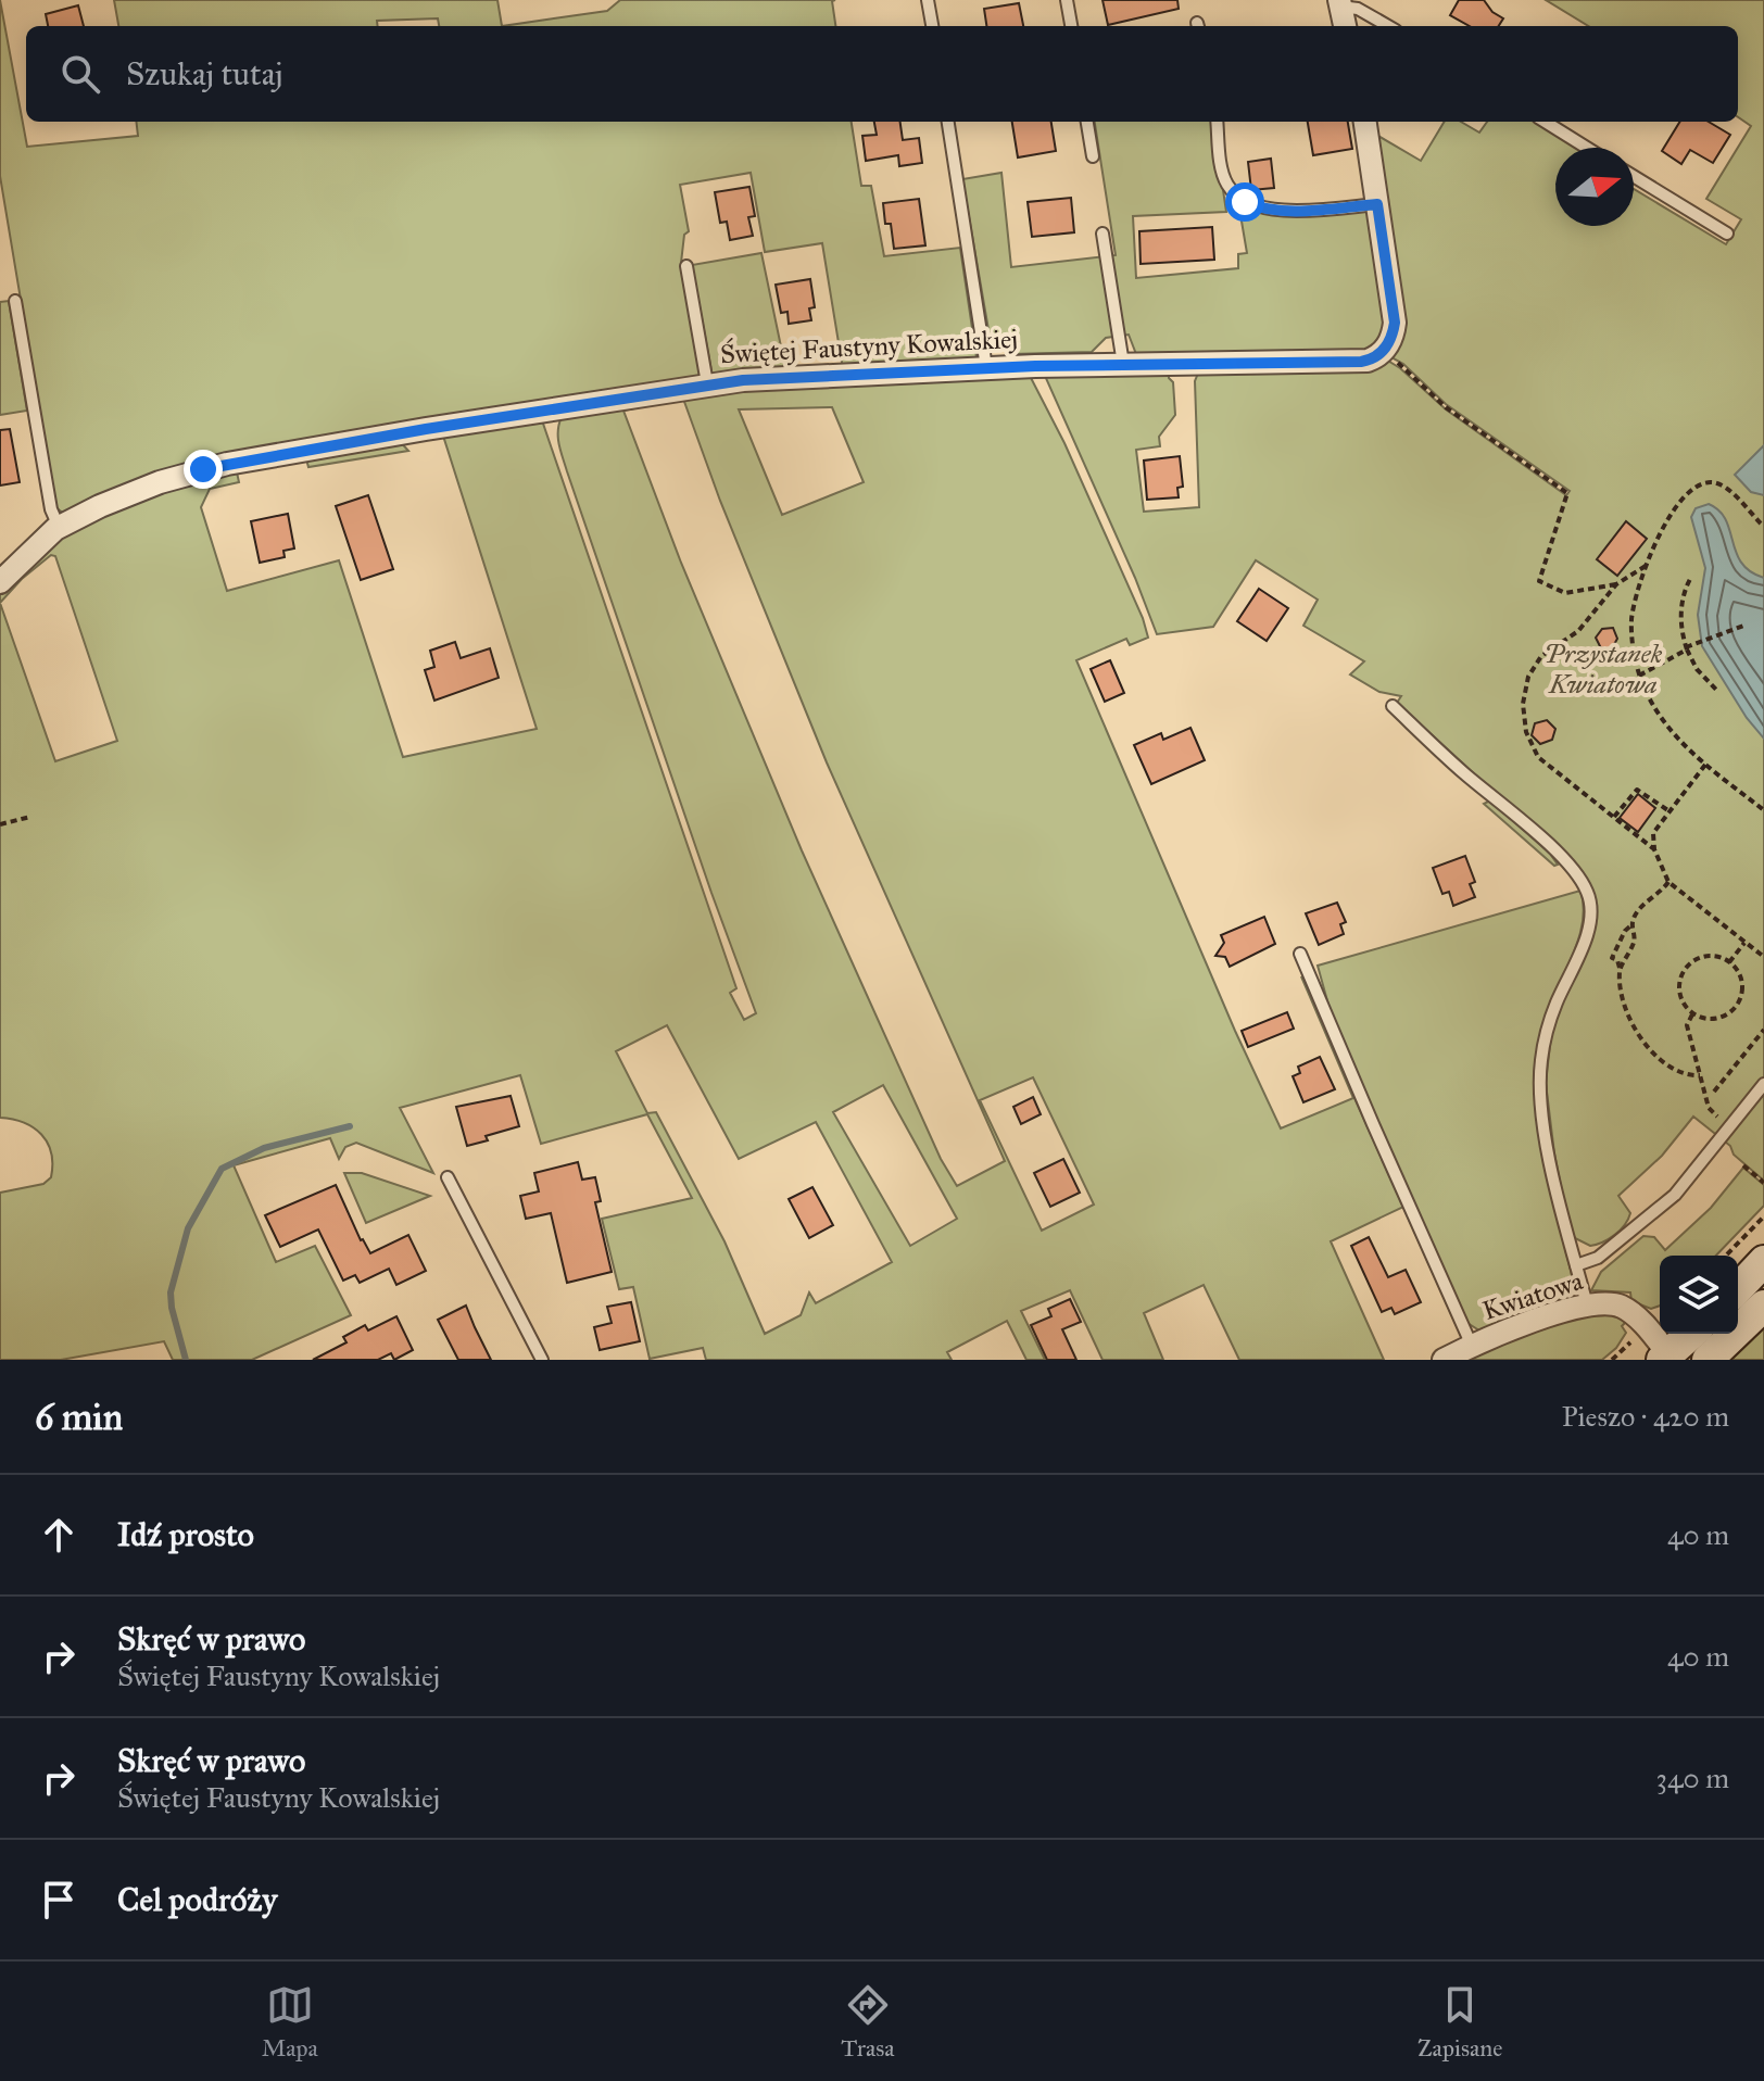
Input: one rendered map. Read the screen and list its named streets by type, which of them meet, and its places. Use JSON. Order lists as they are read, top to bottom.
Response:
{
  "streets": {
    "street": ["Świętej Faustyny Kowalskiej", "Kwiatowa"]
  },
  "parks": ["Przystanek Kwiatowa"],
  "north": "right",
  "page": {
    "search": "Szukaj tutaj",
    "heading": ["6 min", "Pieszo · 420 m"],
    "list": [
      ["Idź prosto", "40 m"],
      ["Skręć w prawo", "Świętej Faustyny Kowalskiej", "40 m"],
      ["Skręć w prawo", "Świętej Faustyny Kowalskiej", "340 m"],
      "Cel podróży"
    ],
    "nav": ["Mapa", "Trasa", "Zapisane"]
  }
}
